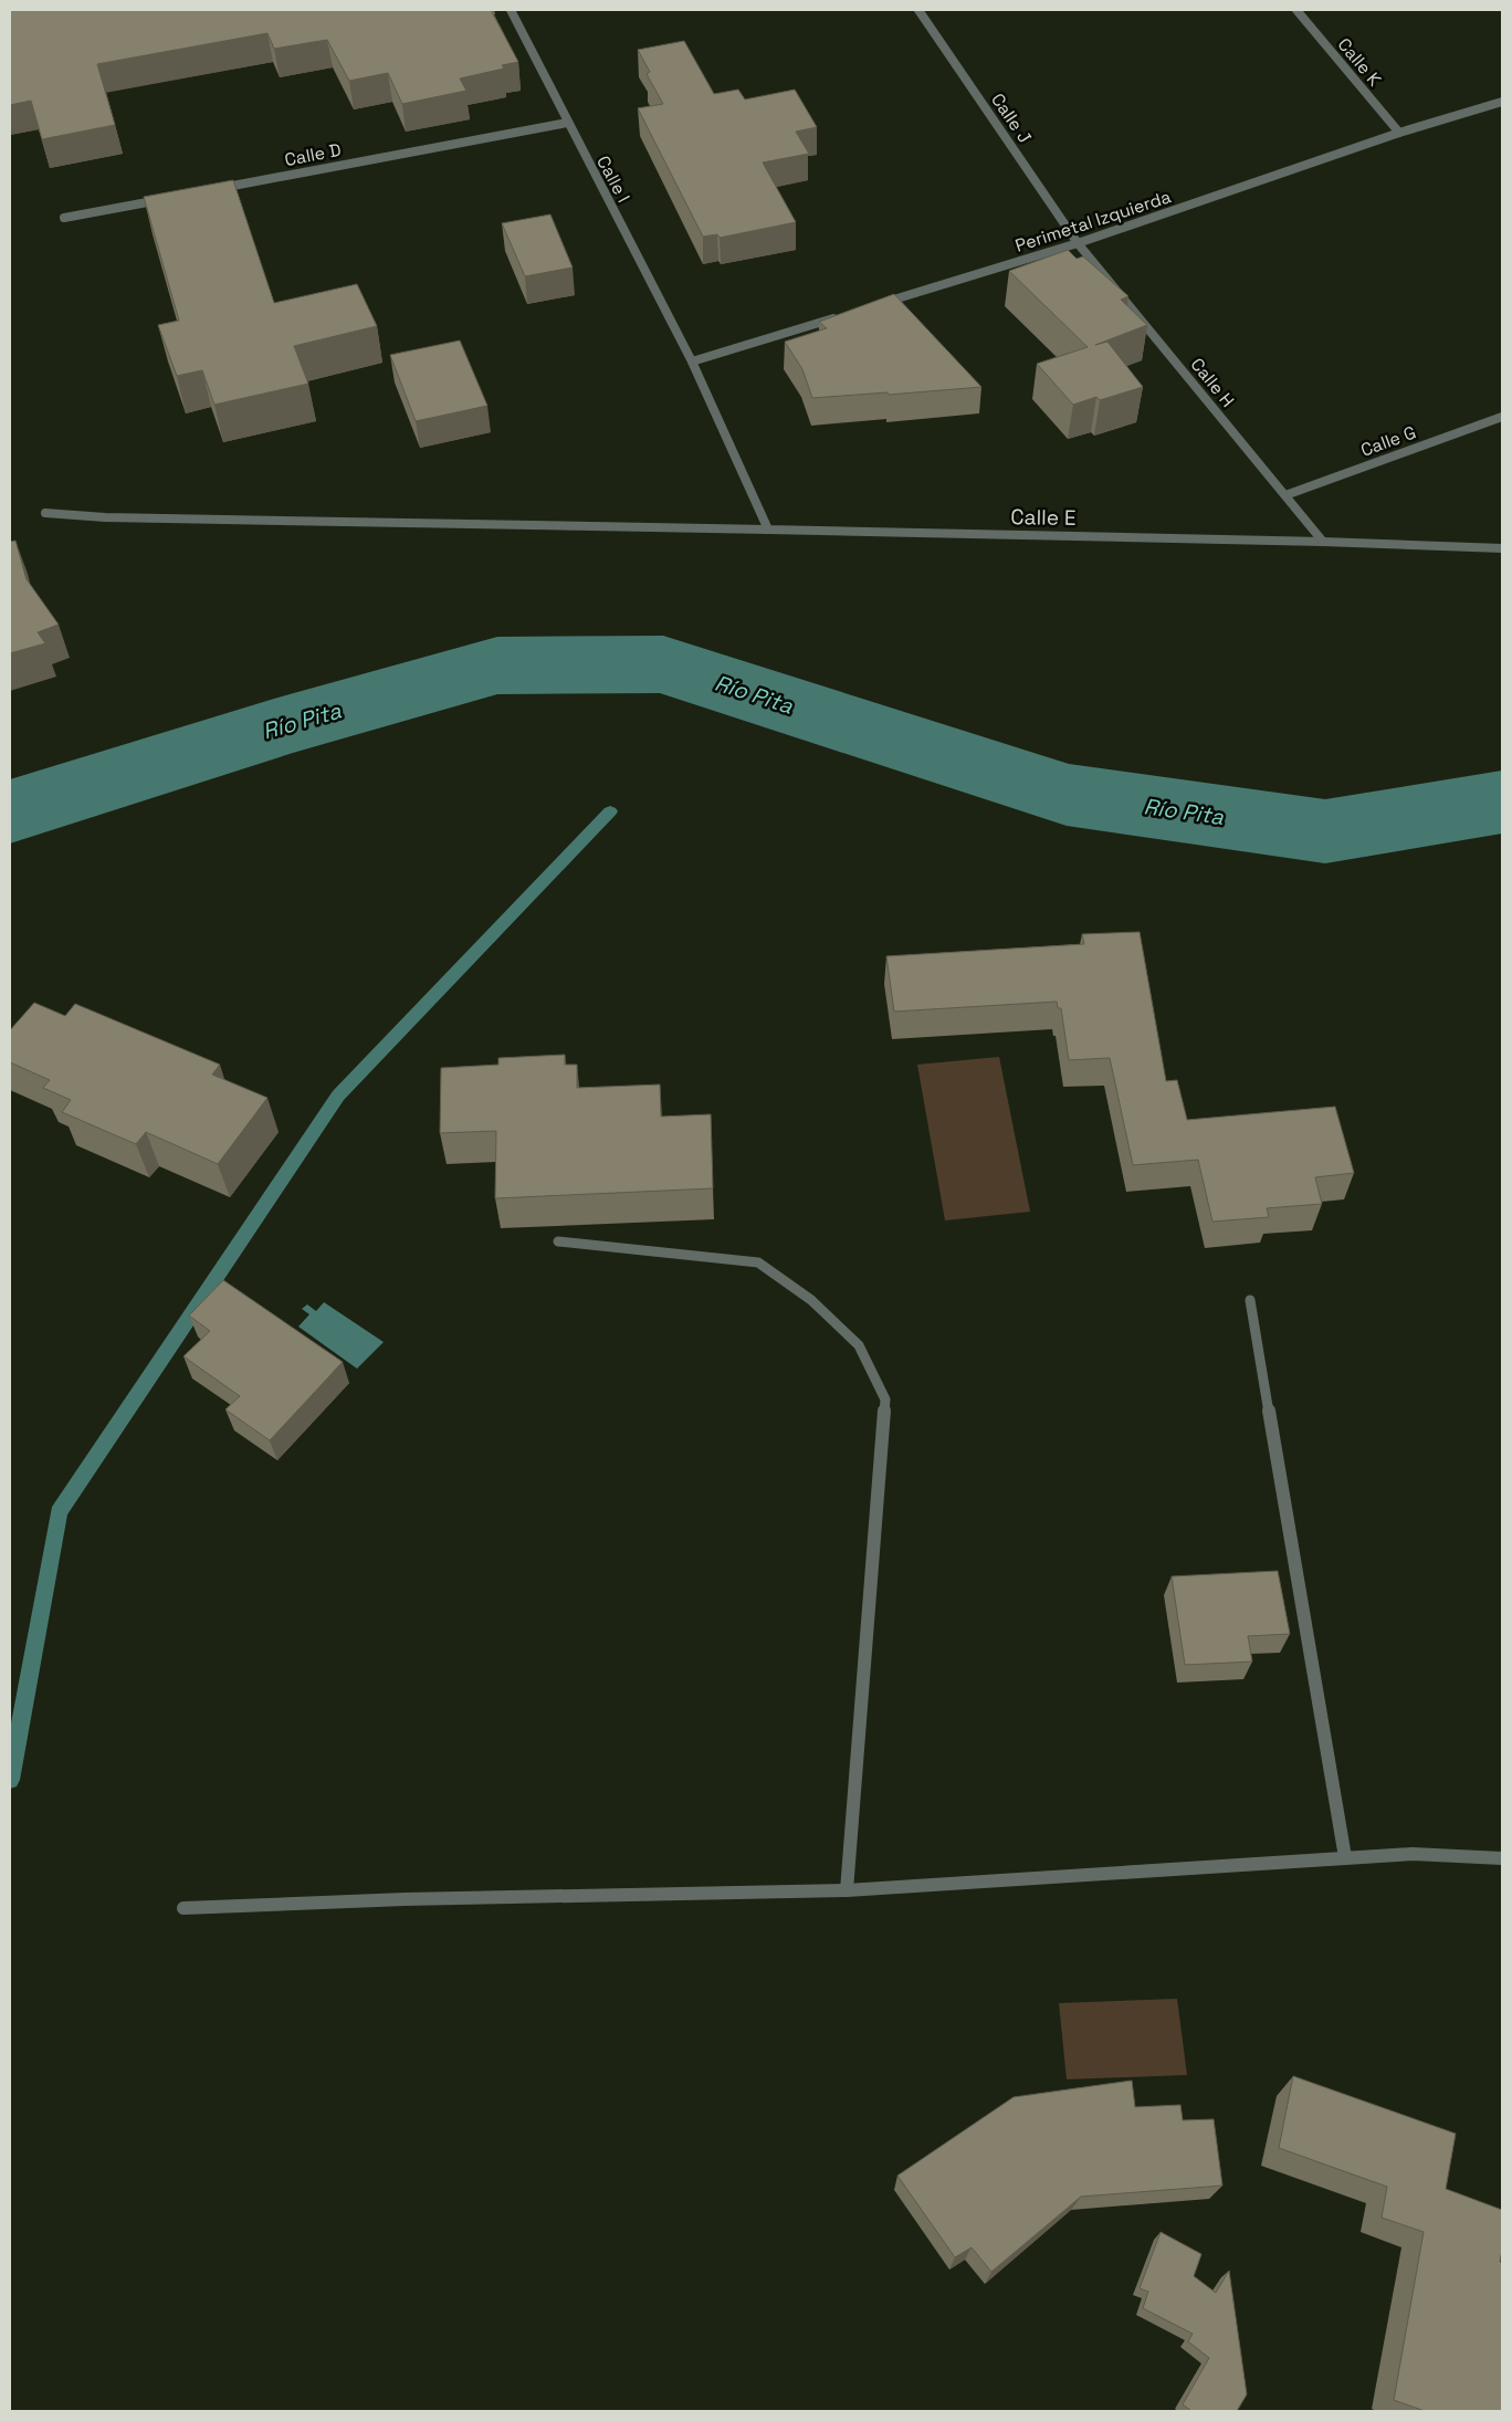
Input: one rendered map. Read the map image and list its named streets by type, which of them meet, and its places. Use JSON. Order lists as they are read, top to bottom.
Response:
{
  "streets": {
    "street": [
      "Calle K",
      "Calle J",
      "Calle D",
      "Calle I",
      "Perimetal Izquierda",
      "Calle H",
      "Calle G",
      "Calle E"
    ]
  },
  "crossings": [
    ["Calle K", "Perimetal Izquierda"],
    ["Calle J", "Perimetal Izquierda"],
    ["Calle J", "Calle H"],
    ["Calle D", "Calle I"],
    ["Perimetal Izquierda", "Calle H"],
    ["Calle H", "Calle G"],
    ["Calle H", "Calle E"]
  ],
  "water": ["Río Pita"]
}
